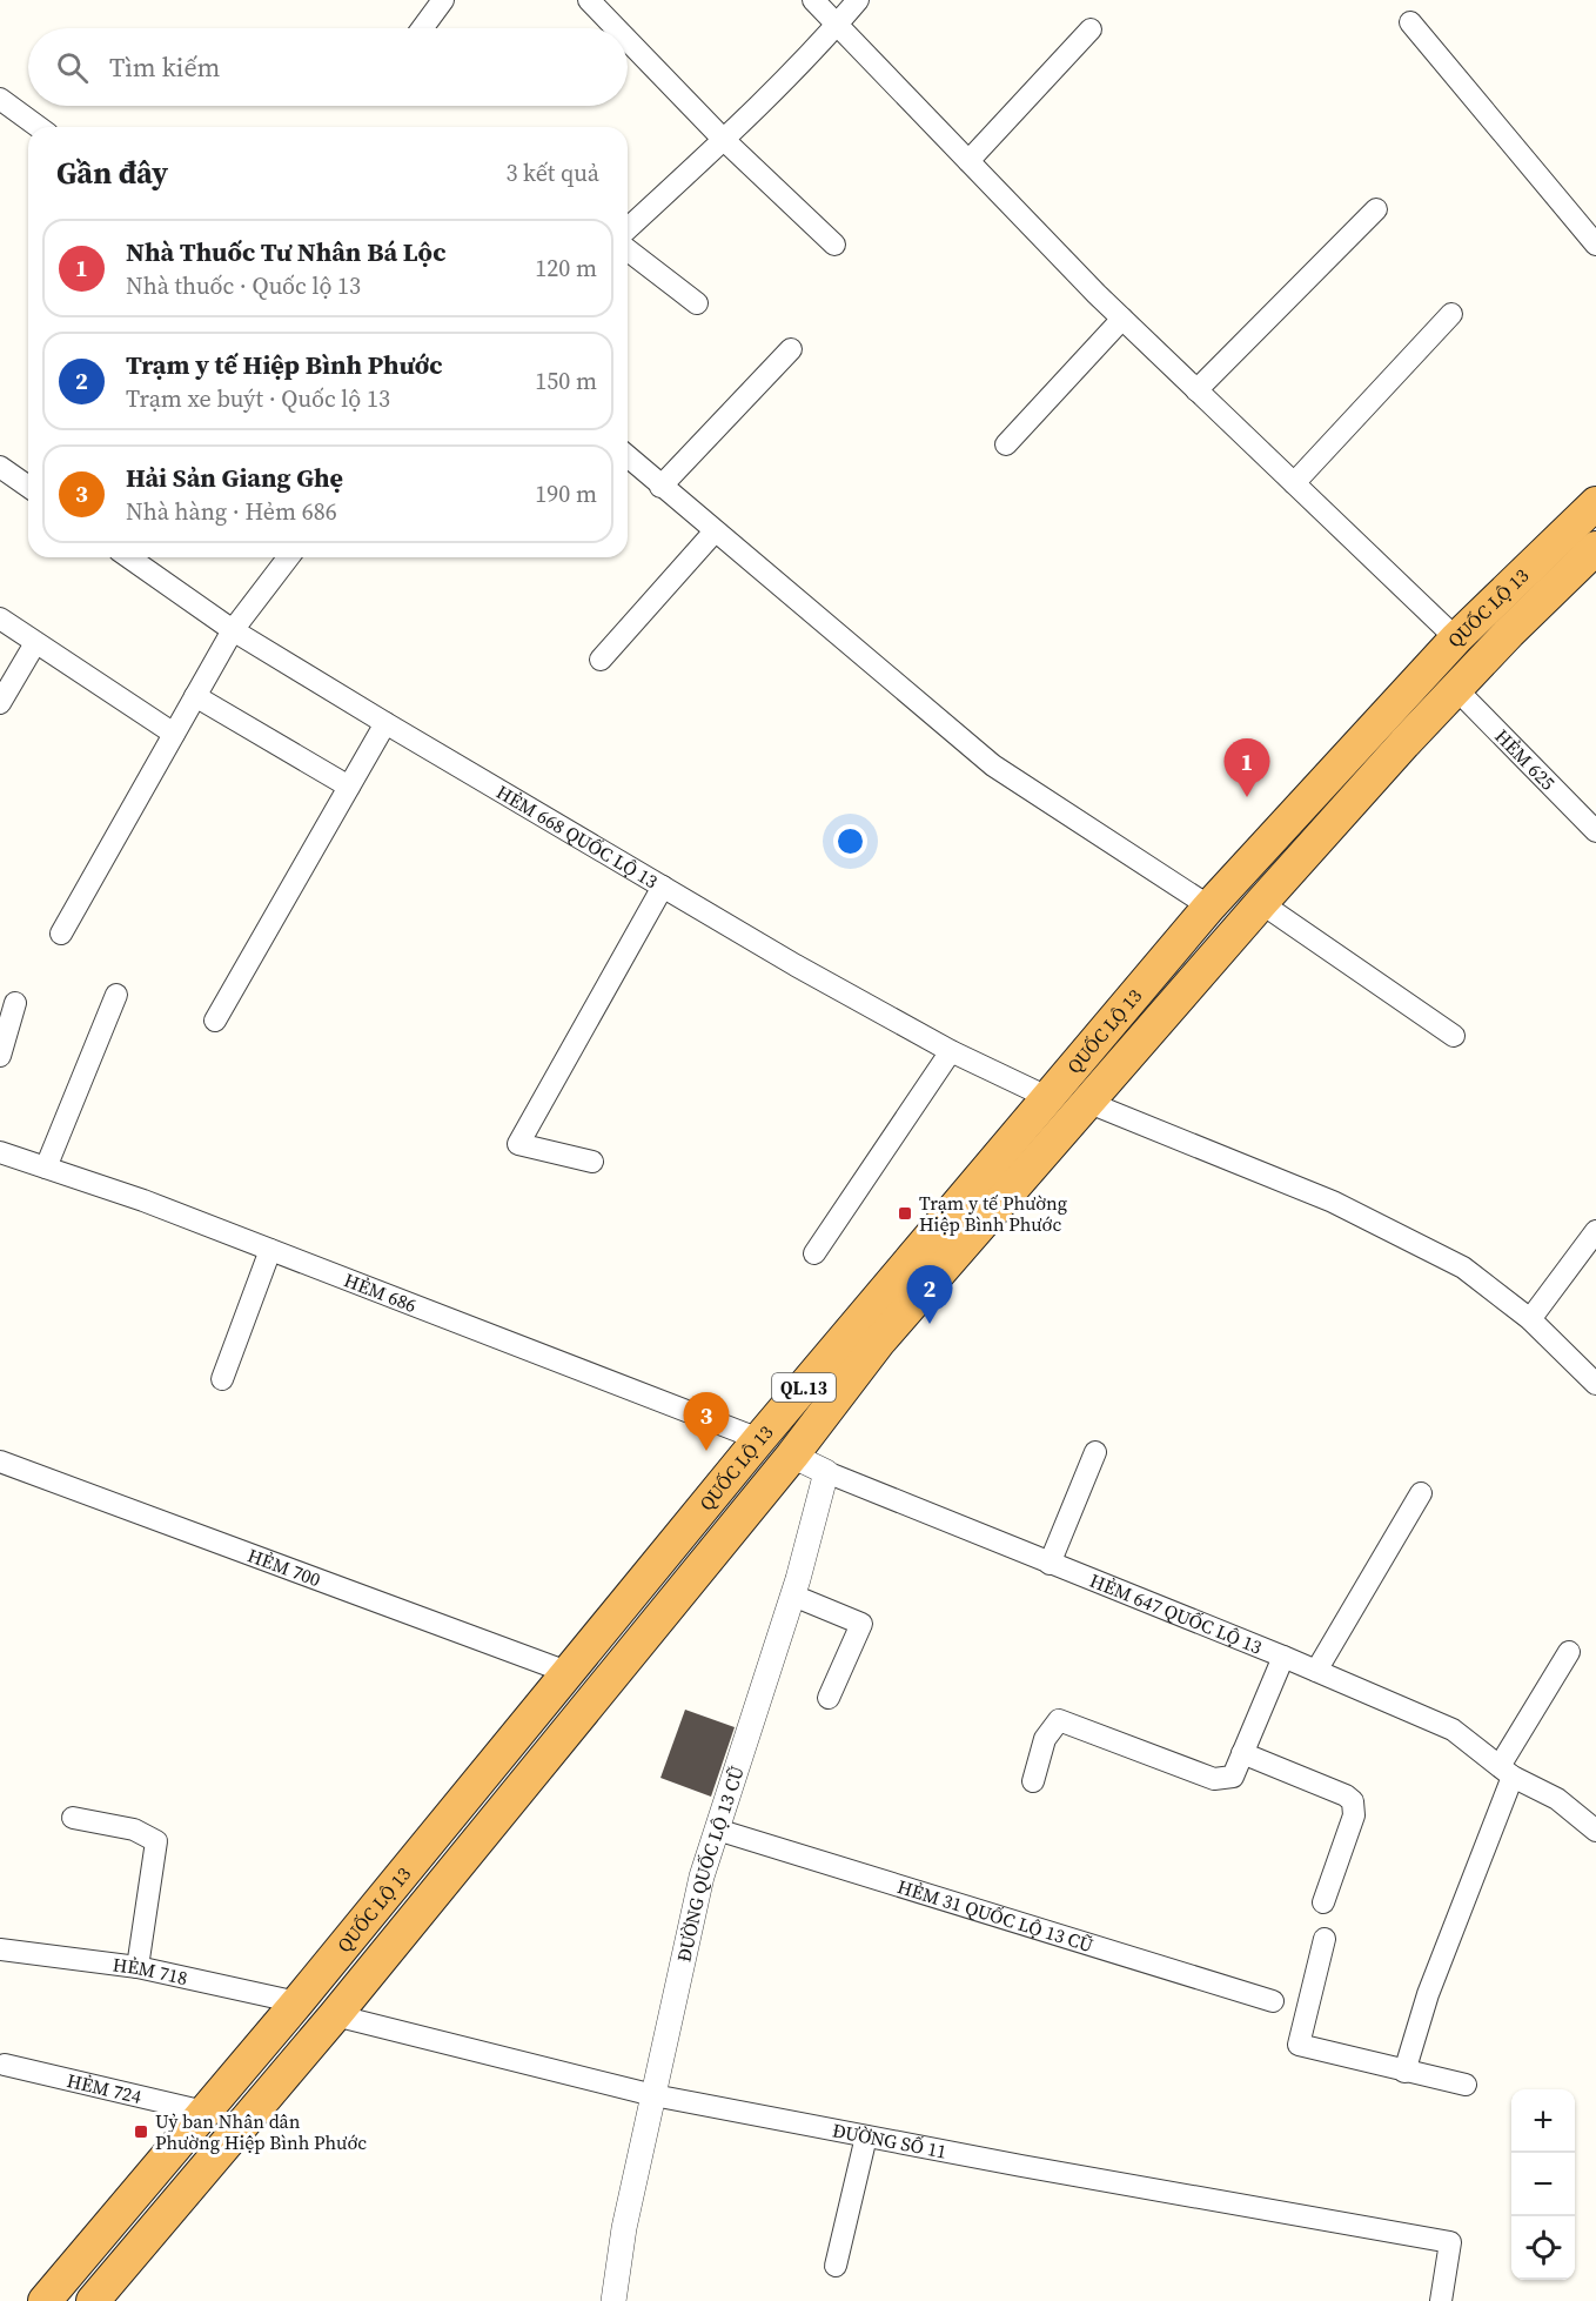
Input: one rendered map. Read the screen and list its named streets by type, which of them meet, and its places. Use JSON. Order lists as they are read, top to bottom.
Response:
{
  "streets": {
    "highway": ["QUỐC LỘ 13", "QL.13"],
    "street": [
      "HẺM 625",
      "HẺM 668 QUỐC LỘ 13",
      "HẺM 686",
      "HẺM 700",
      "HẺM 647 QUỐC LỘ 13",
      "ĐƯỜNG QUỐC LỘ 13 CŨ",
      "HẺM 31 QUỐC LỘ 13 CŨ",
      "HẺM 718",
      "HẺM 724",
      "ĐƯỜNG SỐ 11"
    ]
  },
  "crossings": [
    ["QUỐC LỘ 13", "HẺM 625"],
    ["QUỐC LỘ 13", "HẺM 668 QUỐC LỘ 13"],
    ["QUỐC LỘ 13", "HẺM 686"],
    ["QUỐC LỘ 13", "HẺM 700"],
    ["QUỐC LỘ 13", "HẺM 718"],
    ["QUỐC LỘ 13", "HẺM 724"],
    ["QUỐC LỘ 13", "ĐƯỜNG SỐ 11"],
    ["HẺM 647 QUỐC LỘ 13", "ĐƯỜNG QUỐC LỘ 13 CŨ"],
    ["ĐƯỜNG QUỐC LỘ 13 CŨ", "HẺM 31 QUỐC LỘ 13 CŨ"],
    ["ĐƯỜNG QUỐC LỘ 13 CŨ", "ĐƯỜNG SỐ 11"]
  ],
  "places": {
    "transit": ["Trạm y tế Phường Hiệp Bình Phước", "Uỷ ban Nhân dân Phường Hiệp Bình Phước"]
  },
  "page": {
    "search": "Tìm kiếm",
    "heading": ["Gần đây", "3 kết quả"],
    "list": [
      {
        "mark": "1",
        "name": "Nhà Thuốc Tư Nhân Bá Lộc",
        "note": "Nhà thuốc · Quốc lộ 13",
        "value": "120 m"
      },
      {
        "mark": "2",
        "name": "Trạm y tế Hiệp Bình Phước",
        "note": "Trạm xe buýt · Quốc lộ 13",
        "value": "150 m"
      },
      {
        "mark": "3",
        "name": "Hải Sản Giang Ghẹ",
        "note": "Nhà hàng · Hẻm 686",
        "value": "190 m"
      }
    ],
    "pins": ["1", "2", "3"],
    "map_buttons": ["+", "−"]
  }
}
